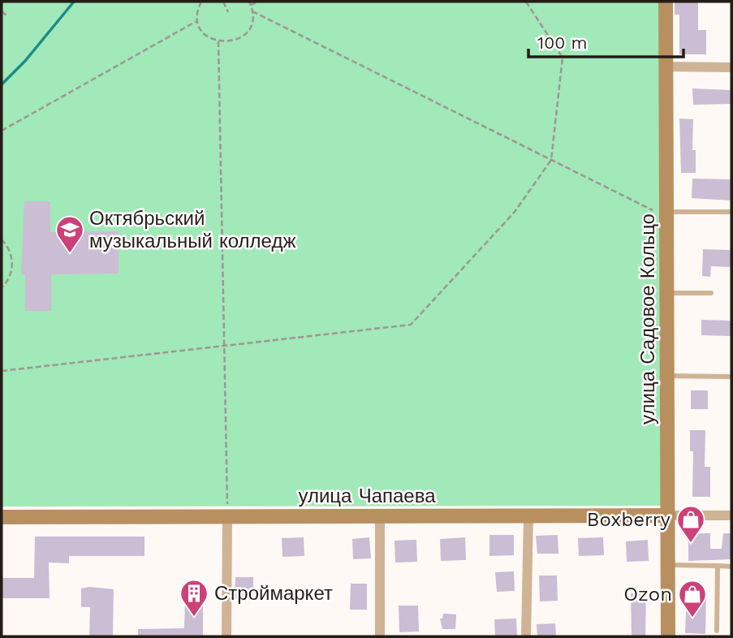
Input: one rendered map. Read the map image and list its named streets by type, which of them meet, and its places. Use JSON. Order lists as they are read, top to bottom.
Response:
{
  "streets": {
    "street": ["улица Садовое Кольцо", "улица Чапаева"]
  },
  "crossings": [
    ["улица Садовое Кольцо", "улица Чапаева"]
  ],
  "places": {
    "school or university": ["Октябрьский музыкальный колледж"],
    "shop": ["Boxberry", "Ozon"],
    "building": ["Строймаркет"]
  },
  "scale_bar": "100 m"
}
